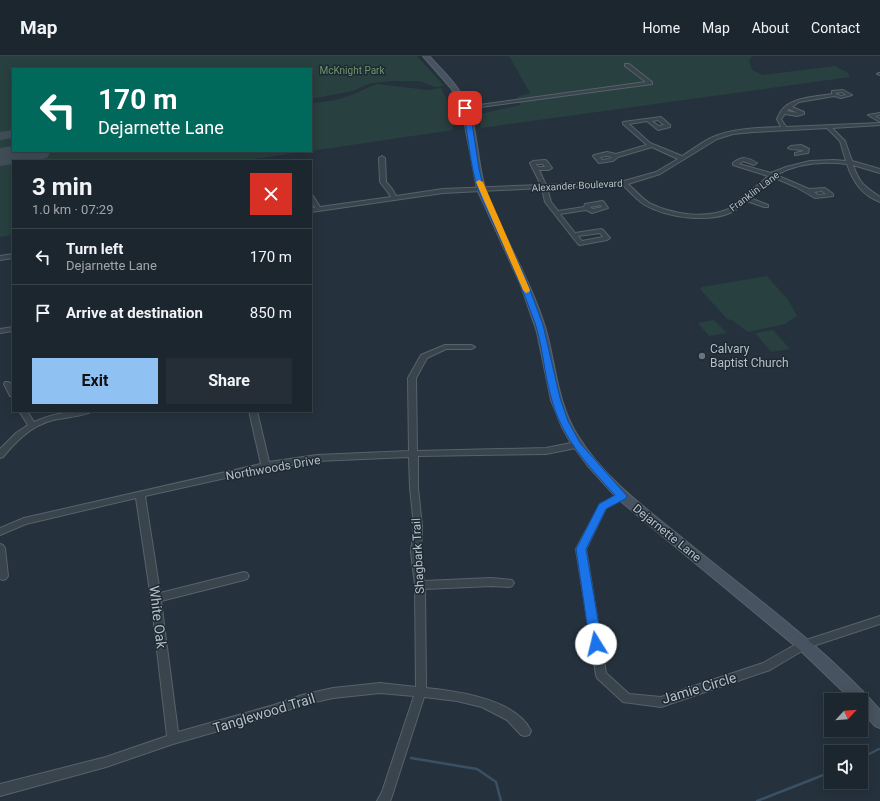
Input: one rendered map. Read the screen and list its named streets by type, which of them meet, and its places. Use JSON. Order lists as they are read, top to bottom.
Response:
{
  "streets": {
    "main road": ["Dejarnette Lane"],
    "street": [
      "Alexander Boulevard",
      "Franklin Lane",
      "Northwoods Drive",
      "Shagbark Trail",
      "White Oak",
      "Jamie Circle",
      "Tanglewood Trail"
    ]
  },
  "crossings": [
    ["Alexander Boulevard", "Franklin Lane"],
    ["Alexander Boulevard", "Dejarnette Lane"],
    ["Northwoods Drive", "Dejarnette Lane"],
    ["Northwoods Drive", "Shagbark Trail"],
    ["Northwoods Drive", "White Oak"],
    ["Dejarnette Lane", "Jamie Circle"],
    ["Shagbark Trail", "Tanglewood Trail"],
    ["White Oak", "Tanglewood Trail"]
  ],
  "parks": ["McKnight Park"],
  "places": ["Calvary Baptist Church"],
  "north": "top right",
  "page": {
    "header": "Map",
    "nav": [
      "Home",
      "Map",
      "About",
      "Contact"
    ],
    "turn": ["170 m", "Dejarnette Lane"],
    "heading": ["3 min", "1.0 km · 07:29"],
    "list": [
      {
        "name": "Turn left",
        "note": "Dejarnette Lane",
        "value": "170 m"
      },
      {
        "name": "Arrive at destination",
        "value": "850 m"
      }
    ],
    "buttons": ["Exit", "Share"]
  }
}
